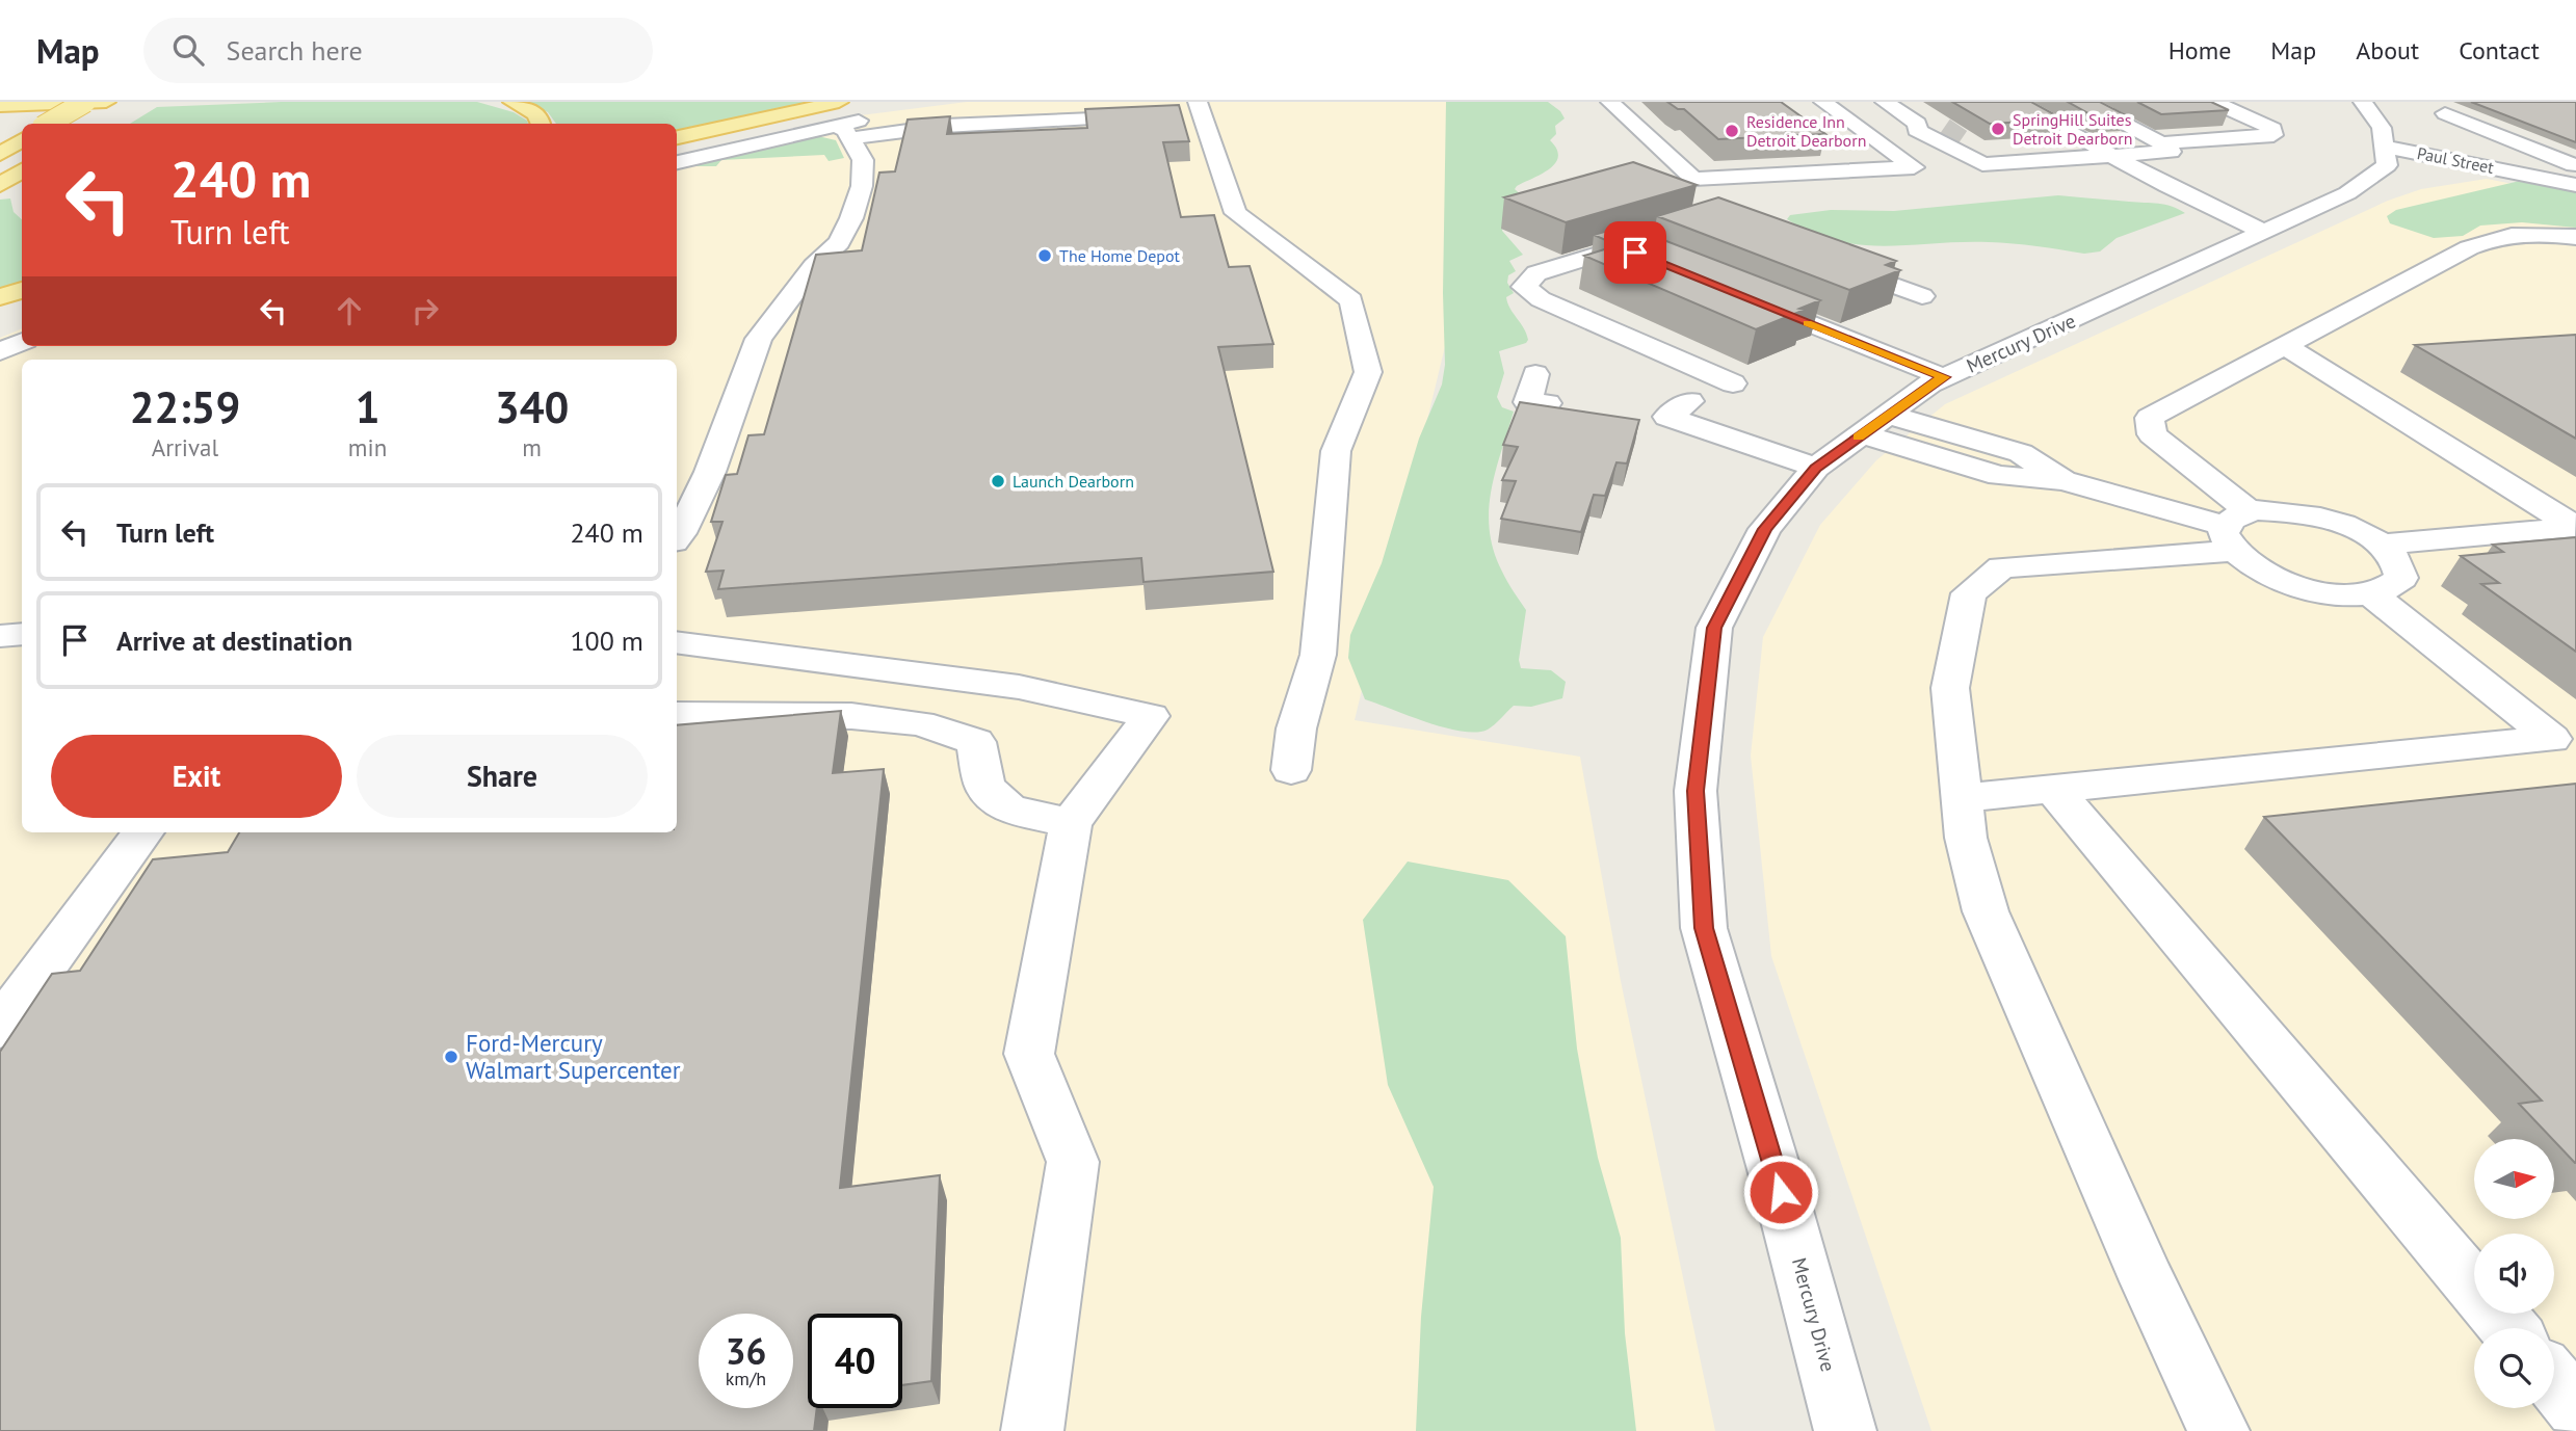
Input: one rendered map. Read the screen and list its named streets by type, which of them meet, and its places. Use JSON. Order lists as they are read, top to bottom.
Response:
{
  "streets": {
    "street": ["Paul Street", "Mercury Drive"]
  },
  "crossings": [
    ["Paul Street", "Mercury Drive"]
  ],
  "places": [
    "SpringHill Suites Detroit Dearborn",
    "Residence Inn Detroit Dearborn",
    "The Home Depot",
    "Launch Dearborn",
    "Ford-Mercury Walmart Supercenter"
  ],
  "north": "right",
  "page": {
    "header": "Map",
    "search": "Search here",
    "nav": [
      "Home",
      "Map",
      "About",
      "Contact"
    ],
    "turn": ["240 m", "Turn left"],
    "eta": [
      "22:59",
      "Arrival",
      "1",
      "min",
      "340",
      "m"
    ],
    "list": [
      {
        "name": "Turn left",
        "value": "240 m"
      },
      {
        "name": "Arrive at destination",
        "value": "100 m"
      }
    ],
    "buttons": ["Exit", "Share"],
    "speed": "36 km/h",
    "limit": "40"
  }
}
